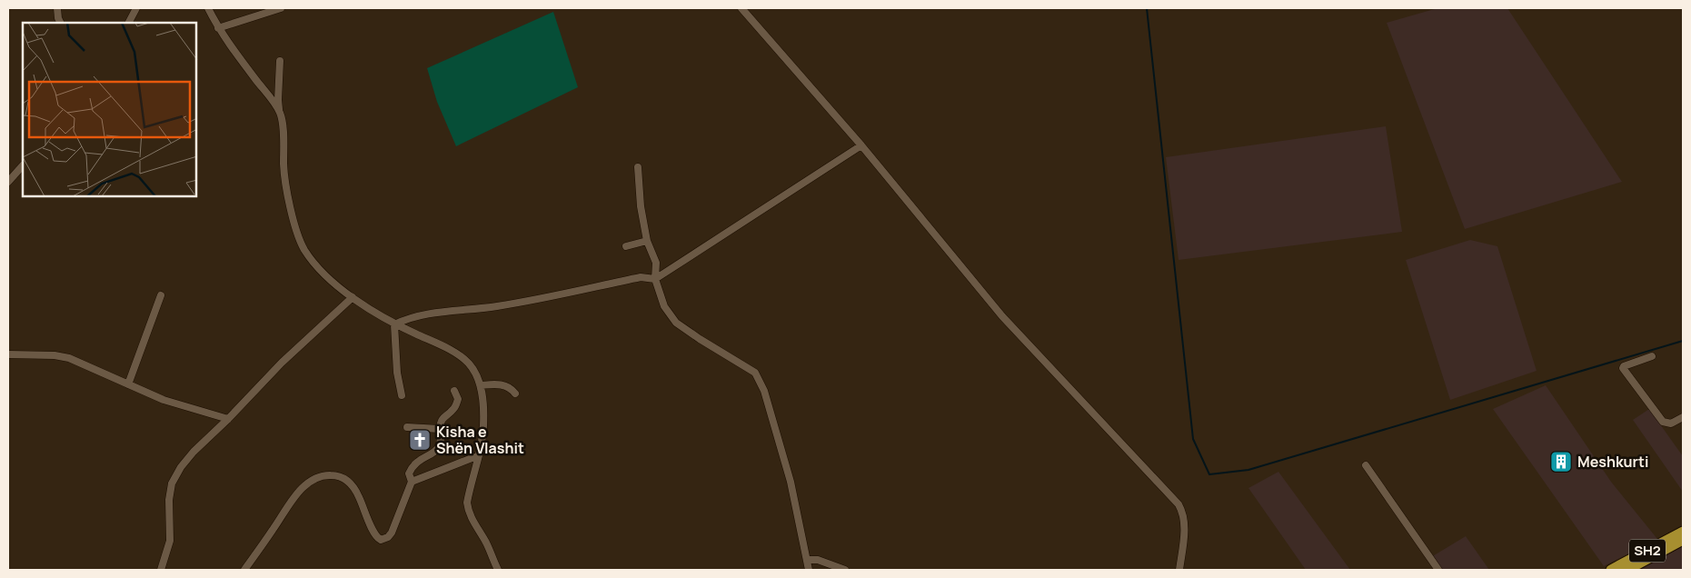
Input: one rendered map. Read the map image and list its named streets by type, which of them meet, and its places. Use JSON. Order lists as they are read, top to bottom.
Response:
{
  "streets": {
    "highway": ["SH2"]
  },
  "places": {
    "church": ["Kisha e Shën Vlashit"],
    "building": ["Meshkurti"]
  }
}
